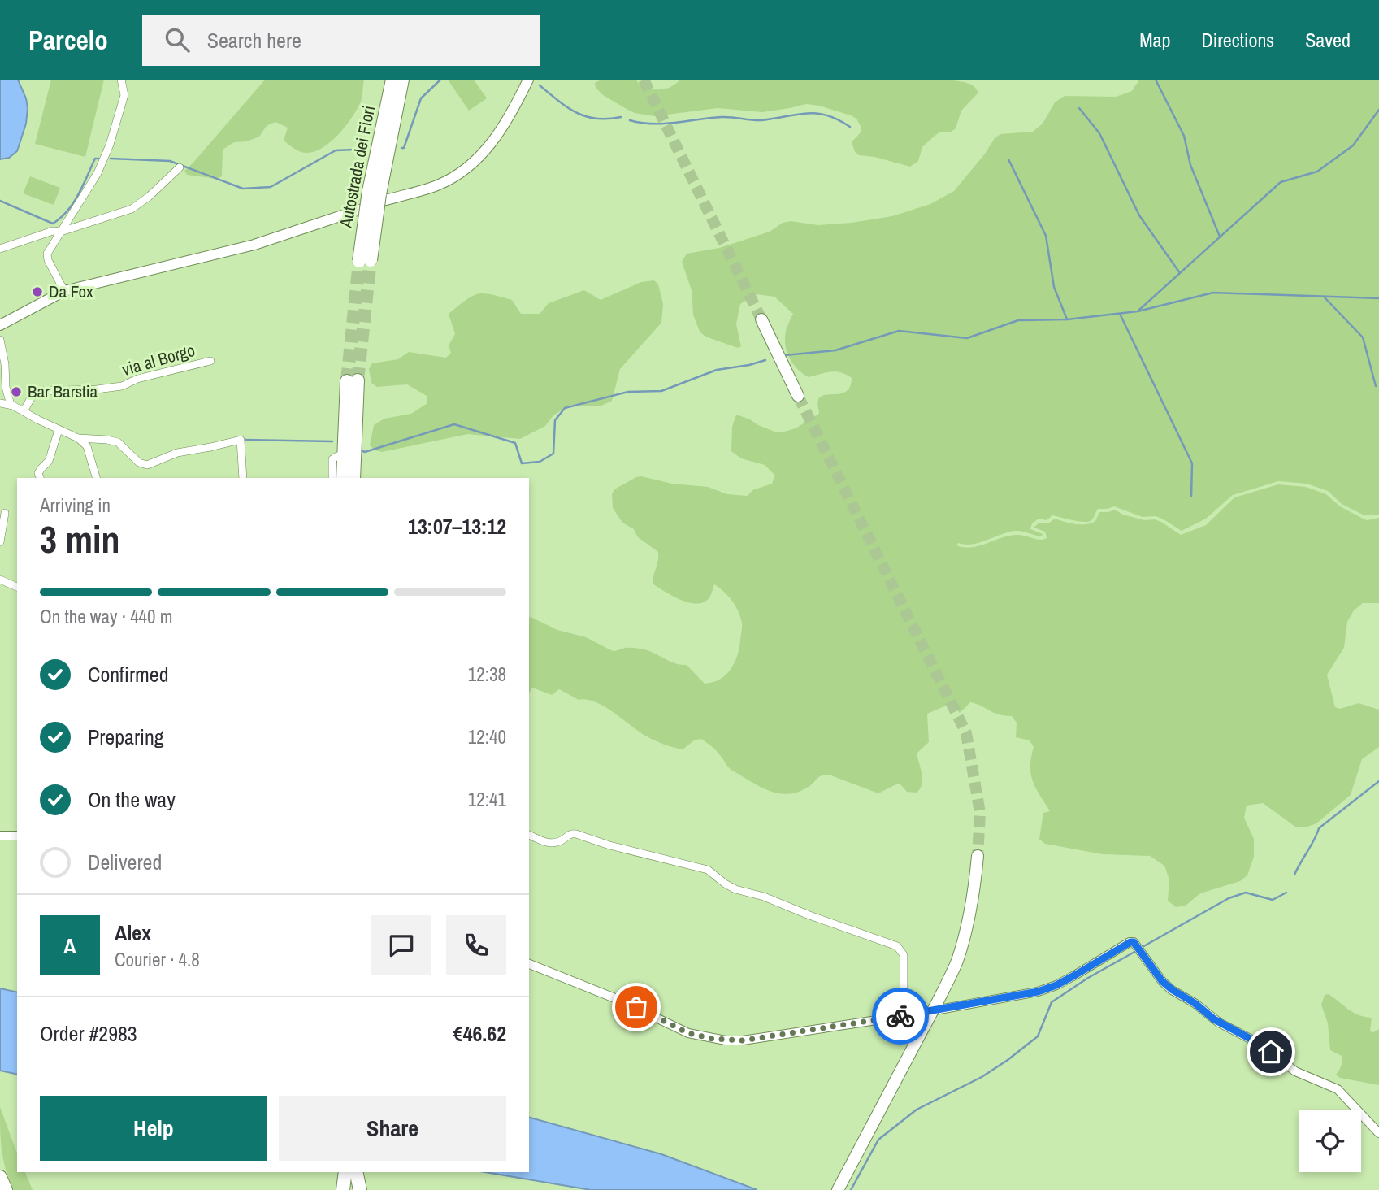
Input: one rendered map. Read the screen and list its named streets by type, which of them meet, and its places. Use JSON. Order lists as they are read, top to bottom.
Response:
{
  "streets": {
    "highway": ["Autostrada dei Fiori"],
    "street": ["via al Borgo"]
  },
  "places": ["Da Fox", "Bar Barstia"],
  "page": {
    "header": "Parcelo",
    "search": "Search here",
    "nav": ["Map", "Directions", "Saved"],
    "heading": ["3 min", "Arriving in", "13:07–13:12"],
    "panel": [
      "Alex",
      "Courier · 4.8",
      "Order #2983",
      "€46.62"
    ],
    "bar": "On the way · 440 m",
    "list": [
      ["Confirmed", "12:38"],
      ["Preparing", "12:40"],
      ["On the way", "12:41"],
      "Delivered"
    ],
    "round": "A",
    "buttons": ["Help", "Share"]
  }
}
